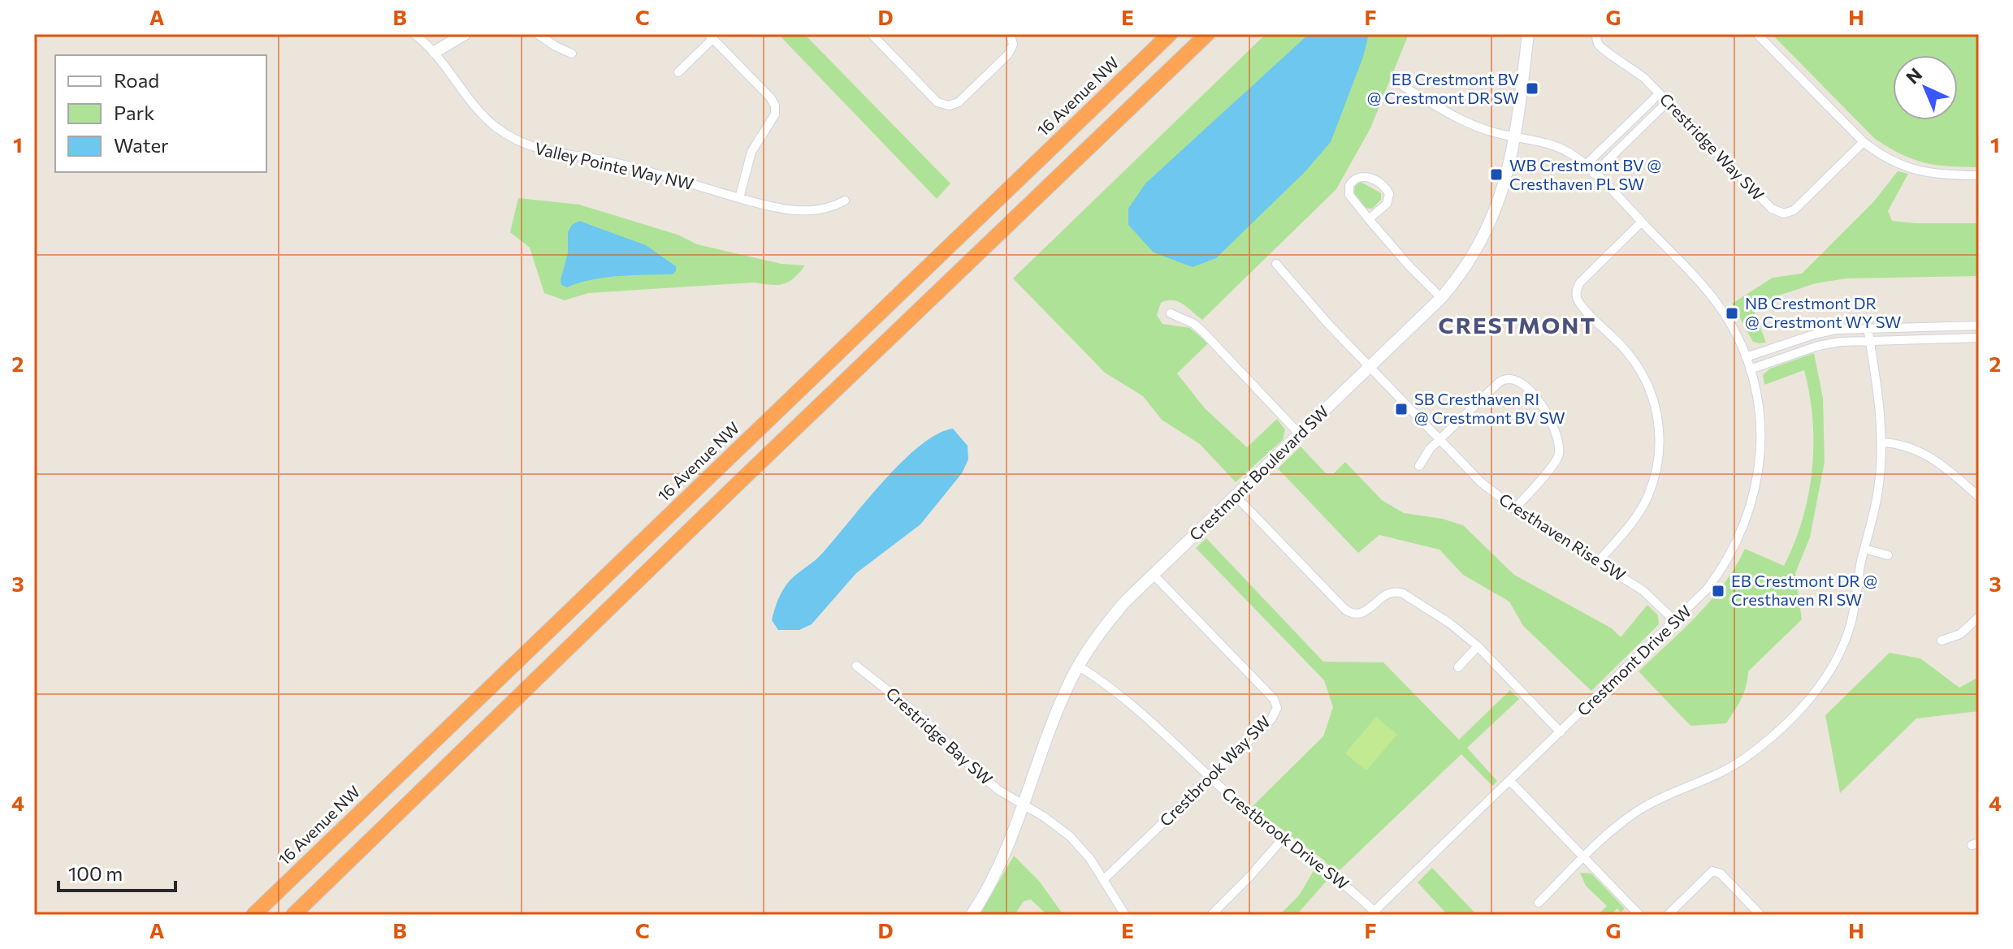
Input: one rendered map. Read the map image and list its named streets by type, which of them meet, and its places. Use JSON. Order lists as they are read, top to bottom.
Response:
{
  "streets": {
    "highway": ["16 Avenue NW"],
    "street": [
      "Crestridge Way SW",
      "Valley Pointe Way NW",
      "Crestmont Boulevard SW",
      "Cresthaven Rise SW",
      "Crestmont Drive SW",
      "Crestridge Bay SW",
      "Crestbrook Way SW",
      "Crestbrook Drive SW"
    ]
  },
  "crossings": [
    ["Crestmont Boulevard SW", "Cresthaven Rise SW"],
    ["Crestmont Boulevard SW", "Crestmont Drive SW"],
    ["Crestmont Boulevard SW", "Crestridge Bay SW"],
    ["Crestmont Boulevard SW", "Crestbrook Way SW"],
    ["Crestmont Boulevard SW", "Crestbrook Drive SW"],
    ["Cresthaven Rise SW", "Crestmont Drive SW"],
    ["Crestmont Drive SW", "Crestbrook Drive SW"],
    ["Crestridge Bay SW", "Crestbrook Way SW"],
    ["Crestbrook Way SW", "Crestbrook Drive SW"]
  ],
  "districts": ["CRESTMONT"],
  "places": {
    "transit": [
      "EB Crestmont BV @ Crestmont DR SW",
      "WB Crestmont BV @ Cresthaven PL SW",
      "NB Crestmont DR @ Crestmont WY SW",
      "SB Cresthaven RI @ Crestmont BV SW",
      "EB Crestmont DR @ Cresthaven RI SW"
    ]
  },
  "legend": ["Road", "Park", "Water"],
  "scale_bar": "100 m",
  "north": "top left",
  "grid": {
    "columns": [
      "A",
      "B",
      "C",
      "D",
      "E",
      "F",
      "G",
      "H"
    ],
    "rows": [
      "1",
      "2",
      "3",
      "4"
    ]
  }
}
